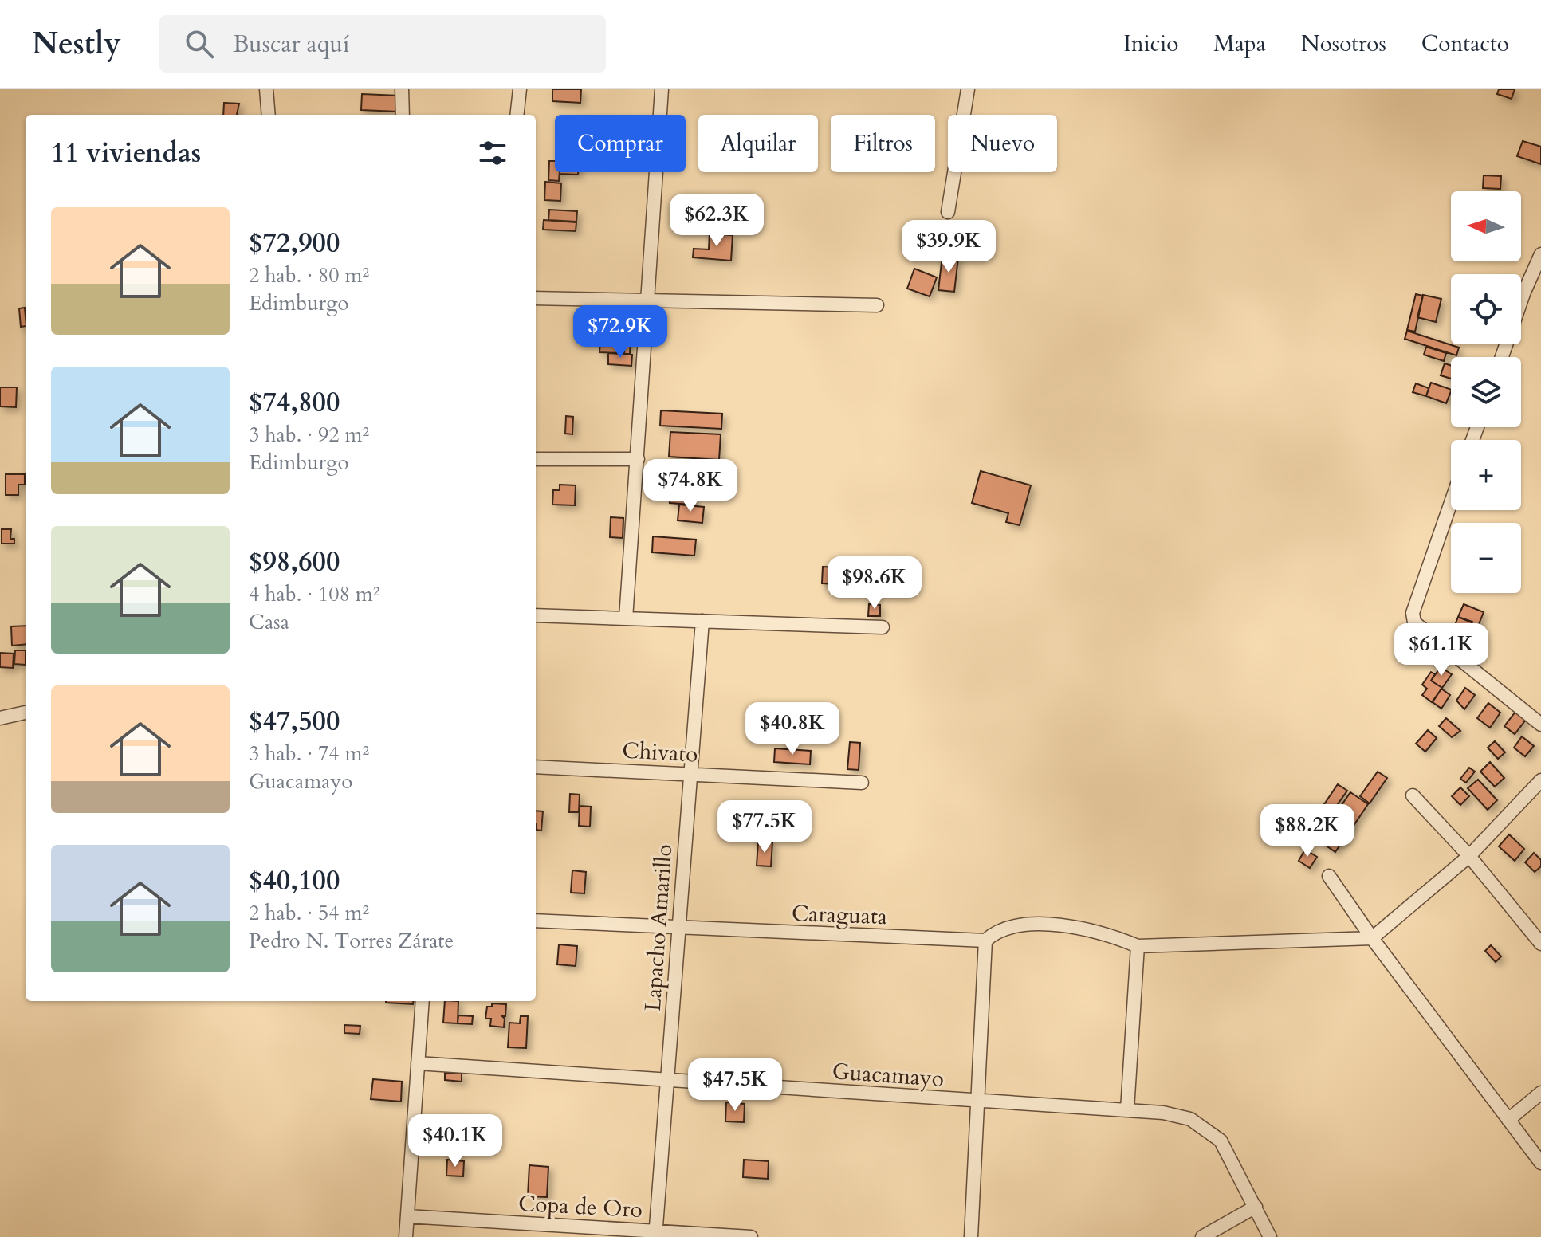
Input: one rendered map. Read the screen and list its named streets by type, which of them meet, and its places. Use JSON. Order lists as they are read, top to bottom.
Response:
{
  "streets": {
    "street": [
      "Chivato",
      "Caraguata",
      "Lapacho Amarillo",
      "Guacamayo",
      "Copa de Oro"
    ]
  },
  "crossings": [
    ["Chivato", "Lapacho Amarillo"],
    ["Caraguata", "Lapacho Amarillo"],
    ["Lapacho Amarillo", "Guacamayo"],
    ["Lapacho Amarillo", "Copa de Oro"]
  ],
  "north": "left",
  "page": {
    "header": "Nestly",
    "search": "Buscar aquí",
    "nav": [
      "Inicio",
      "Mapa",
      "Nosotros",
      "Contacto"
    ],
    "chip": [
      "Comprar",
      "Alquilar",
      "Filtros",
      "Nuevo"
    ],
    "heading": "11 viviendas",
    "map_buttons": ["+", "−"],
    "list": [
      {
        "name": "$72,900",
        "note": "2 hab. · 80 m² · Edimburgo"
      },
      {
        "name": "$74,800",
        "note": "3 hab. · 92 m² · Edimburgo"
      },
      {
        "name": "$98,600",
        "note": "4 hab. · 108 m² · Casa"
      },
      {
        "name": "$47,500",
        "note": "3 hab. · 74 m² · Guacamayo"
      },
      {
        "name": "$40,100",
        "note": "2 hab. · 54 m² · Pedro N. Torres Zárate"
      }
    ],
    "price": [
      "$62.3K",
      "$39.9K",
      "$72.9K",
      "$74.8K",
      "$98.6K",
      "$61.1K",
      "$40.8K",
      "$77.5K",
      "$88.2K",
      "$47.5K",
      "$40.1K"
    ]
  }
}
